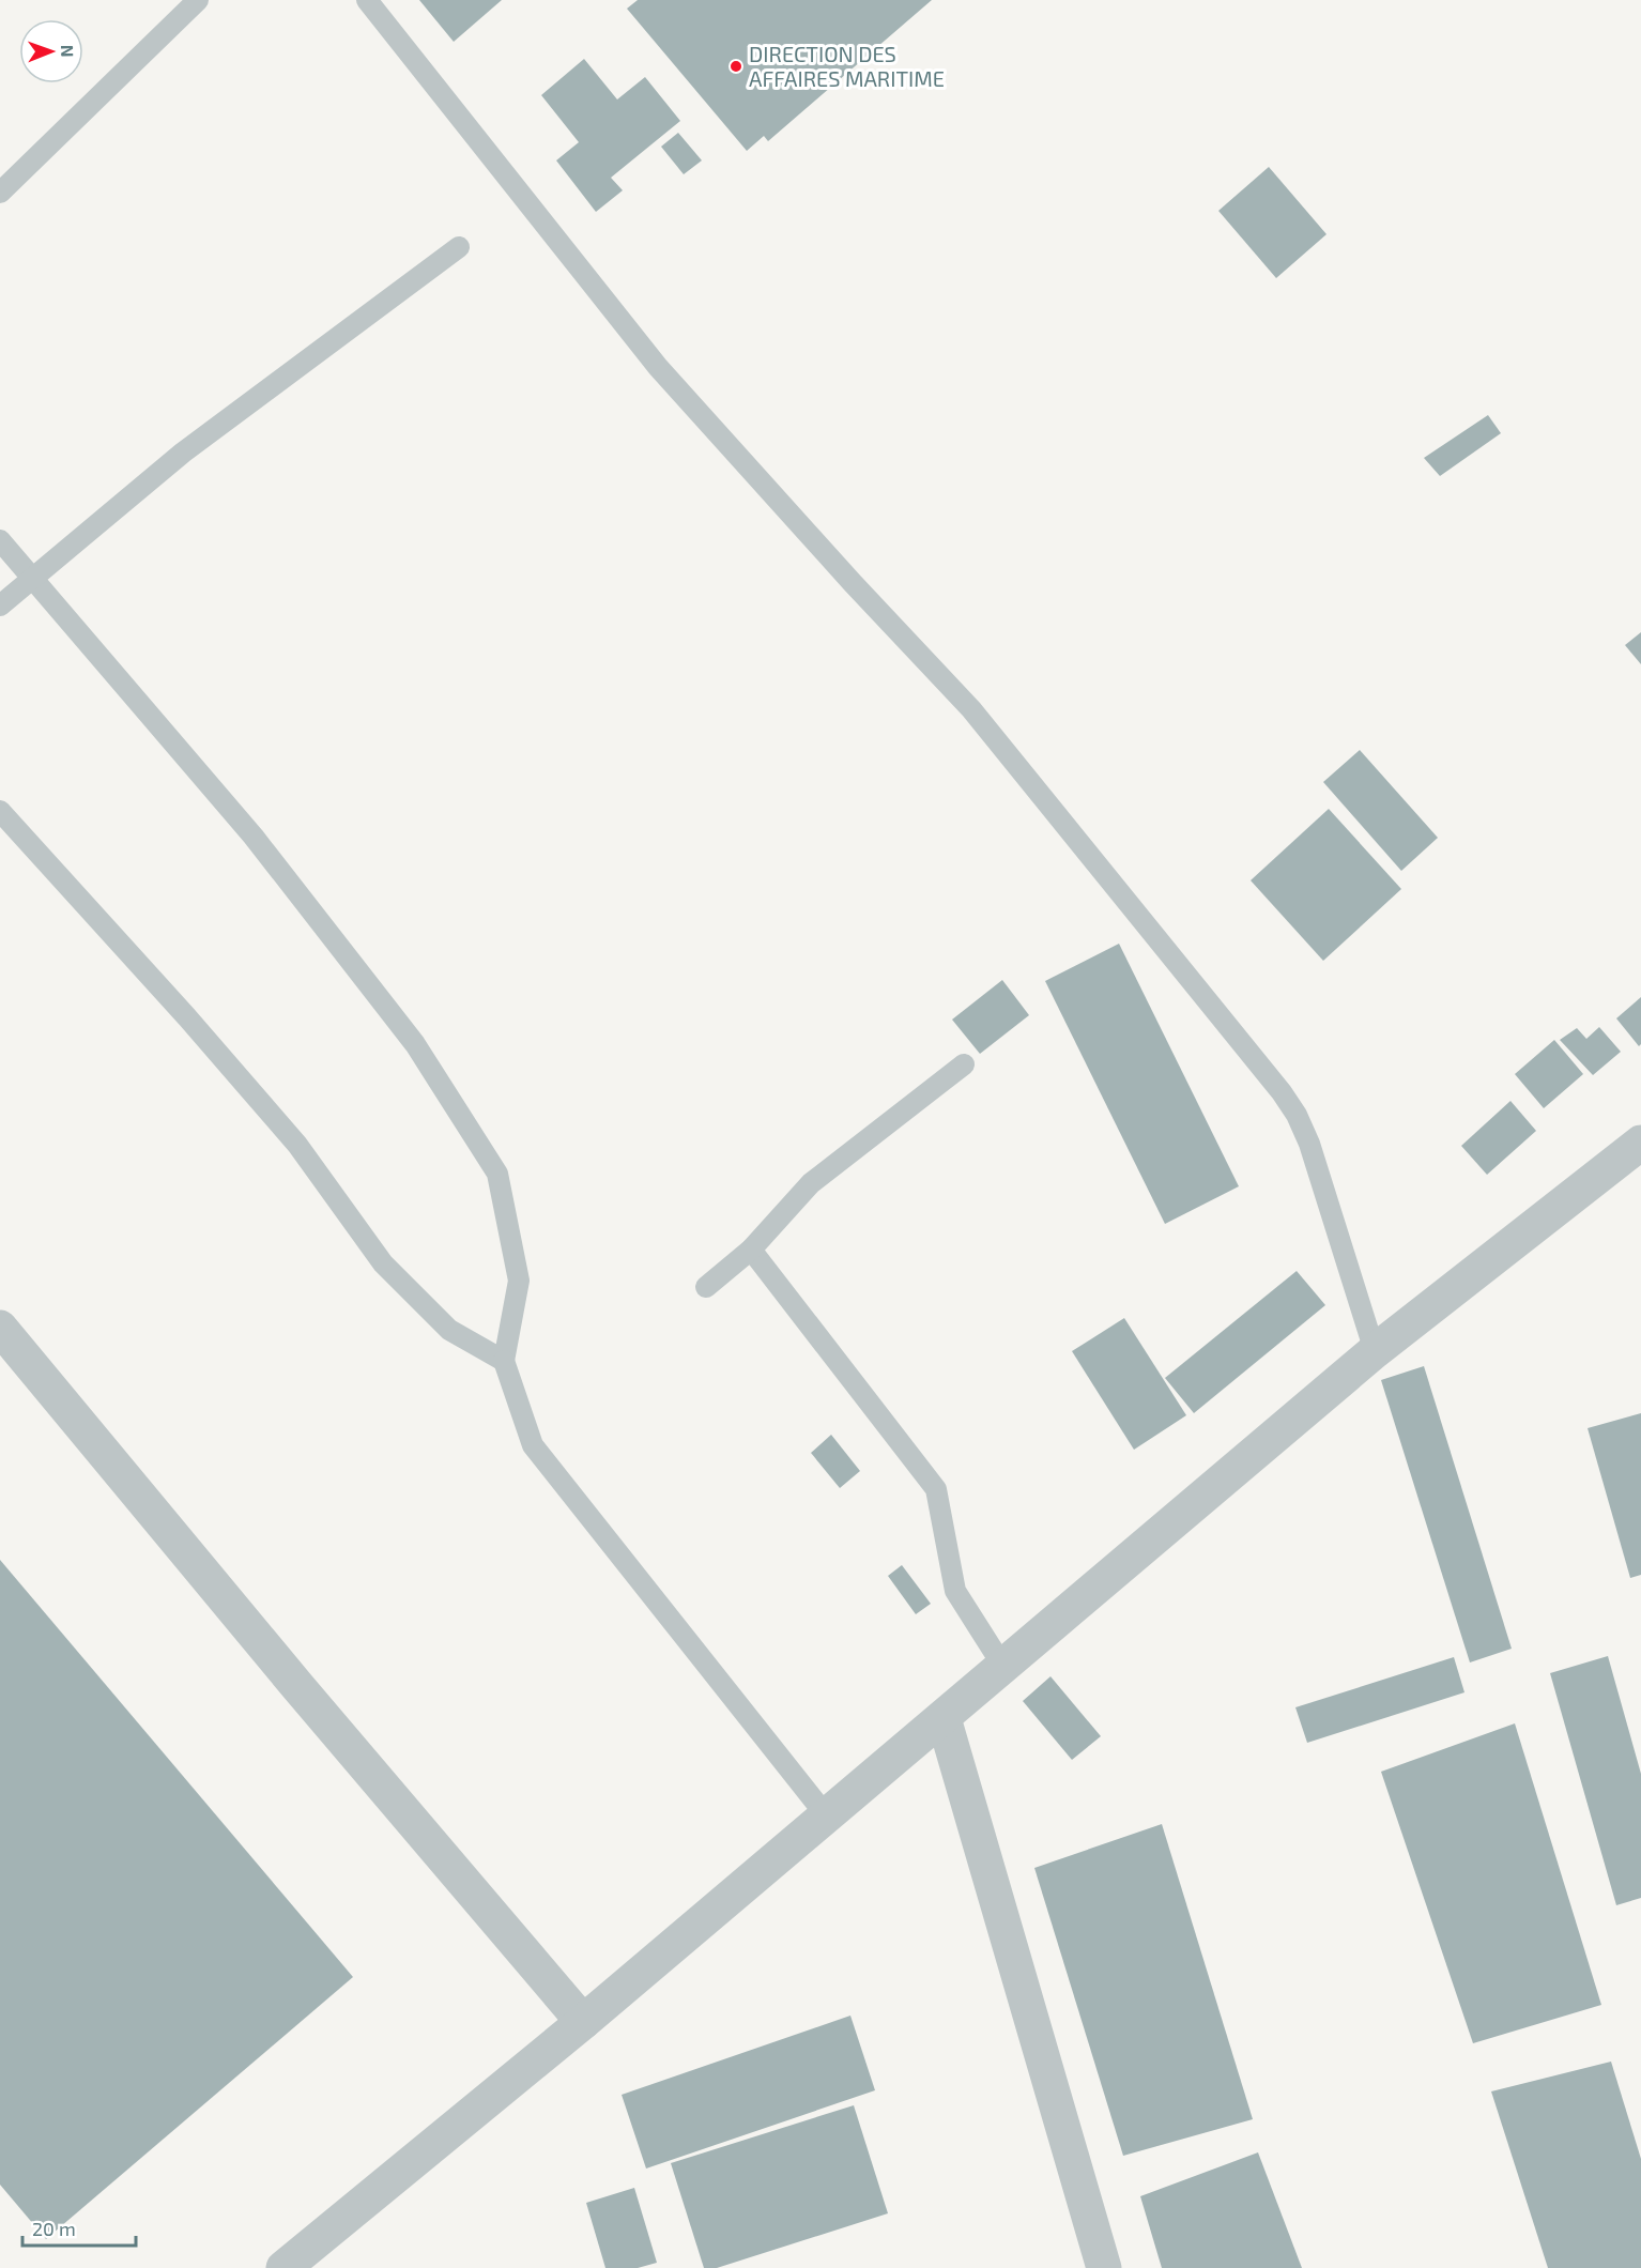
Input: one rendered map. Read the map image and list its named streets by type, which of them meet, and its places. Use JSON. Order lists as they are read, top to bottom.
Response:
{
  "places": ["DIRECTION DES AFFAIRES MARITIME"],
  "scale_bar": "20 m",
  "north": "right"
}
